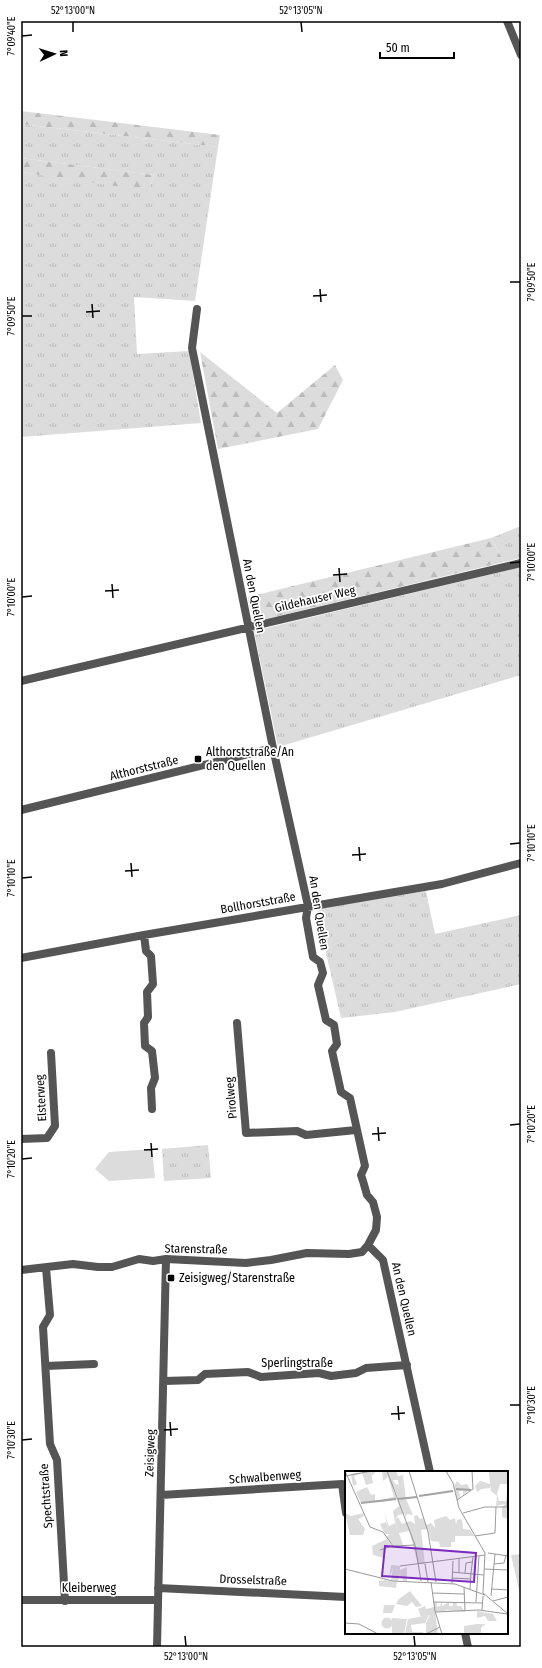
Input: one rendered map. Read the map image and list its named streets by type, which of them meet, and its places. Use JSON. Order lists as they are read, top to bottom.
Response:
{
  "streets": {
    "street": [
      "An den Quellen",
      "Gildehauser Weg",
      "Althorststraße",
      "Bollhorststraße",
      "Elsterweg",
      "Pirolweg",
      "Starenstraße",
      "Sperlingstraße",
      "Zeisigweg",
      "Schwalbenweg",
      "Spechtstraße",
      "Drosselstraße",
      "Kleiberweg"
    ]
  },
  "crossings": [
    ["An den Quellen", "Gildehauser Weg"],
    ["An den Quellen", "Althorststraße"],
    ["An den Quellen", "Bollhorststraße"],
    ["An den Quellen", "Pirolweg"],
    ["An den Quellen", "Starenstraße"],
    ["An den Quellen", "Sperlingstraße"],
    ["Starenstraße", "Zeisigweg"],
    ["Starenstraße", "Spechtstraße"],
    ["Sperlingstraße", "Zeisigweg"],
    ["Zeisigweg", "Schwalbenweg"],
    ["Zeisigweg", "Drosselstraße"],
    ["Zeisigweg", "Kleiberweg"],
    ["Spechtstraße", "Kleiberweg"]
  ],
  "places": {
    "transit": ["Althorststraße/An den Quellen", "Zeisigweg/Starenstraße"]
  },
  "scale_bar": "50 m",
  "north": "right",
  "coordinates": [
    "52°13'00\"N",
    "52°13'05\"N",
    "7°09'40\"E",
    "7°09'50\"E",
    "7°10'00\"E",
    "7°10'10\"E",
    "7°10'20\"E",
    "7°10'30\"E"
  ]
}
